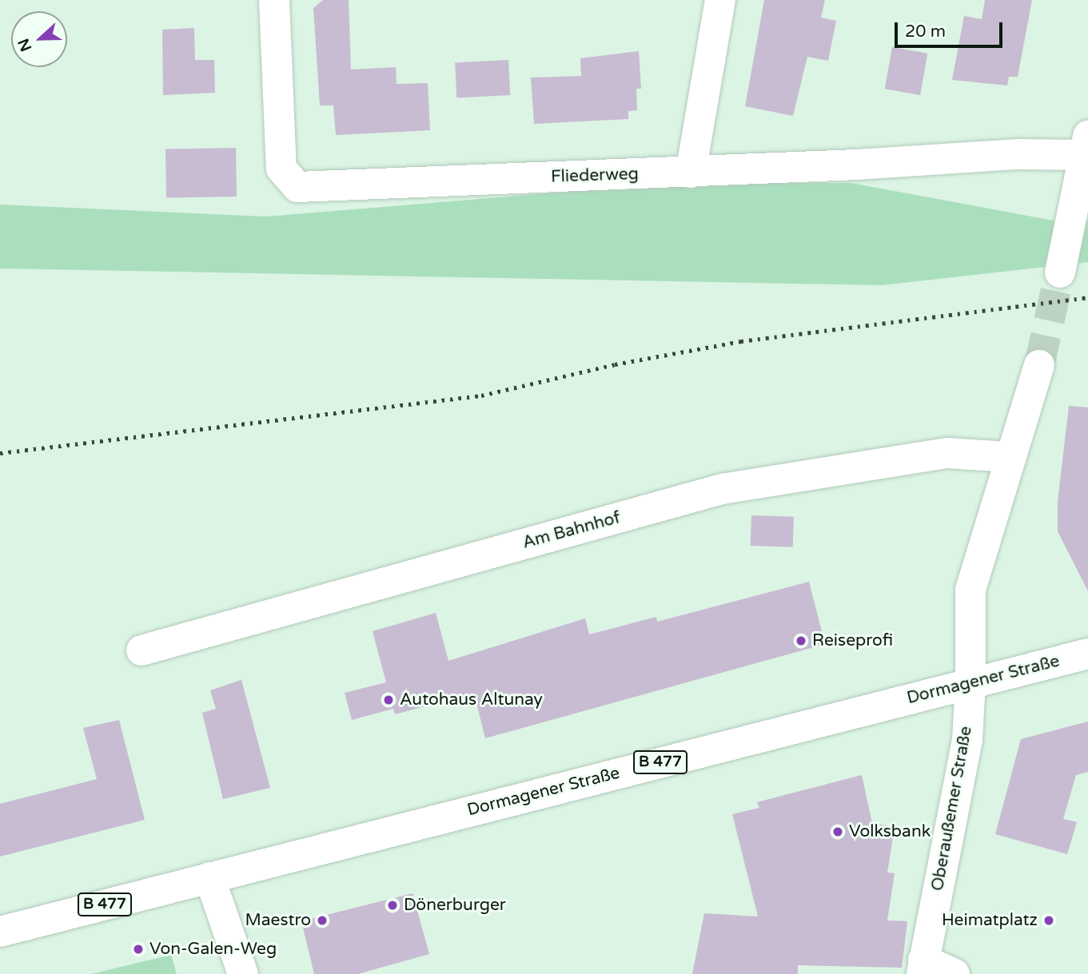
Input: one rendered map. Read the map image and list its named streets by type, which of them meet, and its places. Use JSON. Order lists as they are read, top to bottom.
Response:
{
  "streets": {
    "street": [
      "Fliederweg",
      "Am Bahnhof",
      "Dormagener Straße",
      "B 477",
      "Oberaußemer Straße"
    ]
  },
  "crossings": [
    ["Am Bahnhof", "Oberaußemer Straße"],
    ["Dormagener Straße", "Oberaußemer Straße"]
  ],
  "places": [
    "Reiseprofi",
    "Autohaus Altunay",
    "Volksbank",
    "Dönerburger",
    "Maestro",
    "Heimatplatz",
    "Von-Galen-Weg"
  ],
  "scale_bar": "20 m",
  "north": "left"
}
